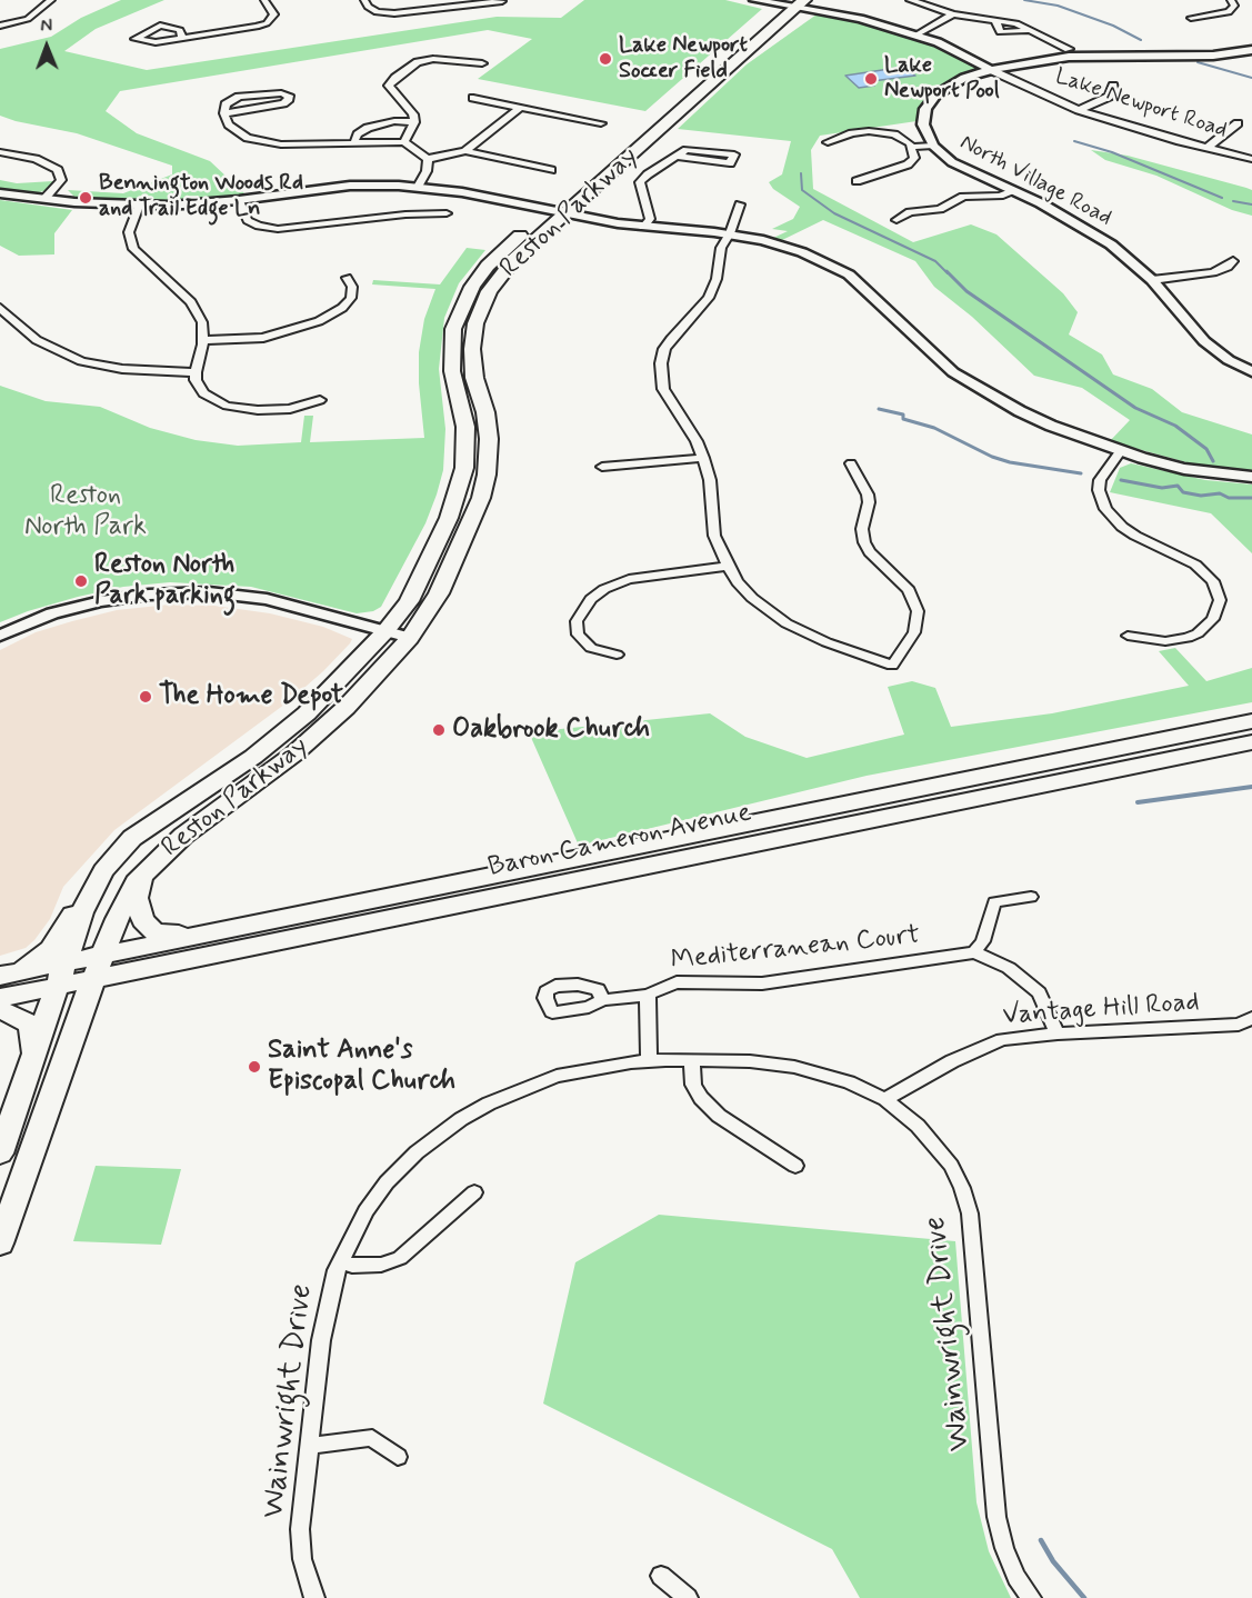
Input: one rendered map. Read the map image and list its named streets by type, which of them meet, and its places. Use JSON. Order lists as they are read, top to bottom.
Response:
{
  "streets": {
    "main road": ["Reston Parkway", "Baron Cameron Avenue"],
    "street": [
      "Lake Newport Road",
      "North Village Road",
      "Mediterranean Court",
      "Vantage Hill Road",
      "Wainwright Drive"
    ]
  },
  "crossings": [
    ["Lake Newport Road", "North Village Road"],
    ["Lake Newport Road", "Reston Parkway"],
    ["Reston Parkway", "Baron Cameron Avenue"],
    ["Mediterranean Court", "Wainwright Drive"],
    ["Vantage Hill Road", "Wainwright Drive"]
  ],
  "parks": ["Reston North Park"],
  "places": [
    "Lake Newport Soccer Field",
    "Lake Newport Pool",
    "Bennington Woods Rd and Trail Edge Ln",
    "Reston North Park parking",
    "The Home Depot",
    "Oakbrook Church",
    "Saint Anne's Episcopal Church"
  ],
  "north": "top"
}
